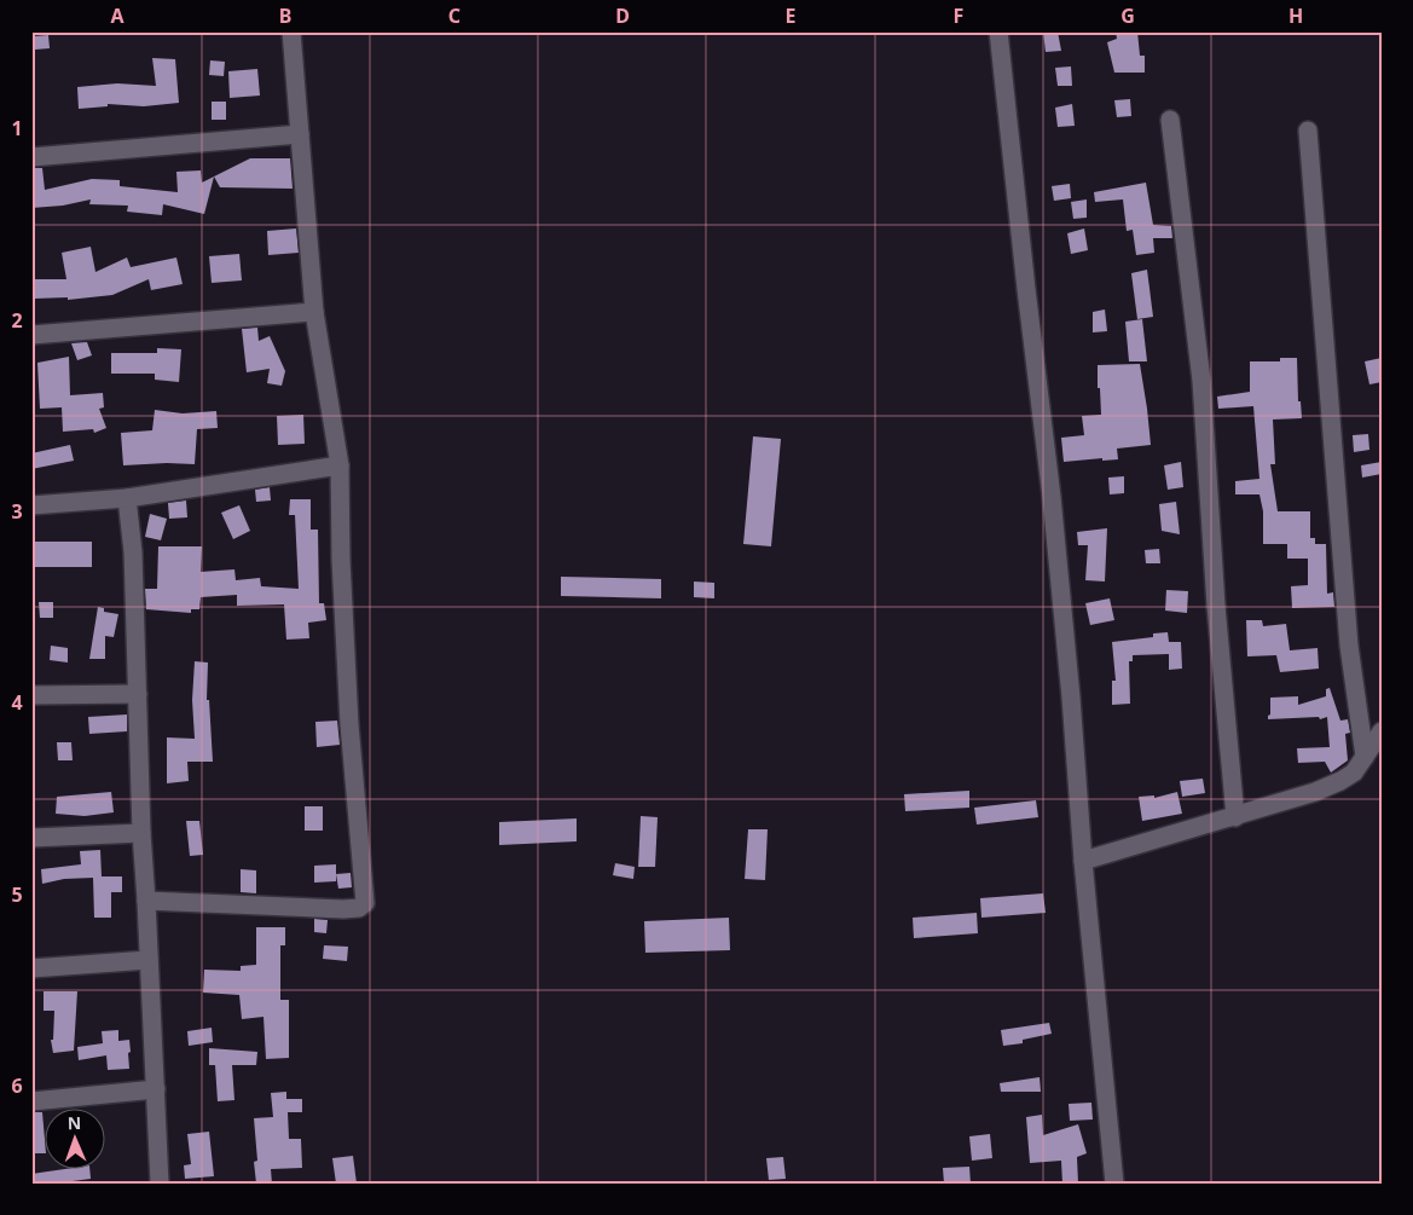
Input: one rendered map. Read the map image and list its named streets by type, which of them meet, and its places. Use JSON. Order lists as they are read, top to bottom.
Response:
{
  "north": "top",
  "grid": {
    "columns": [
      "A",
      "B",
      "C",
      "D",
      "E",
      "F",
      "G",
      "H"
    ],
    "rows": [
      "1",
      "2",
      "3",
      "4",
      "5",
      "6"
    ]
  }
}
